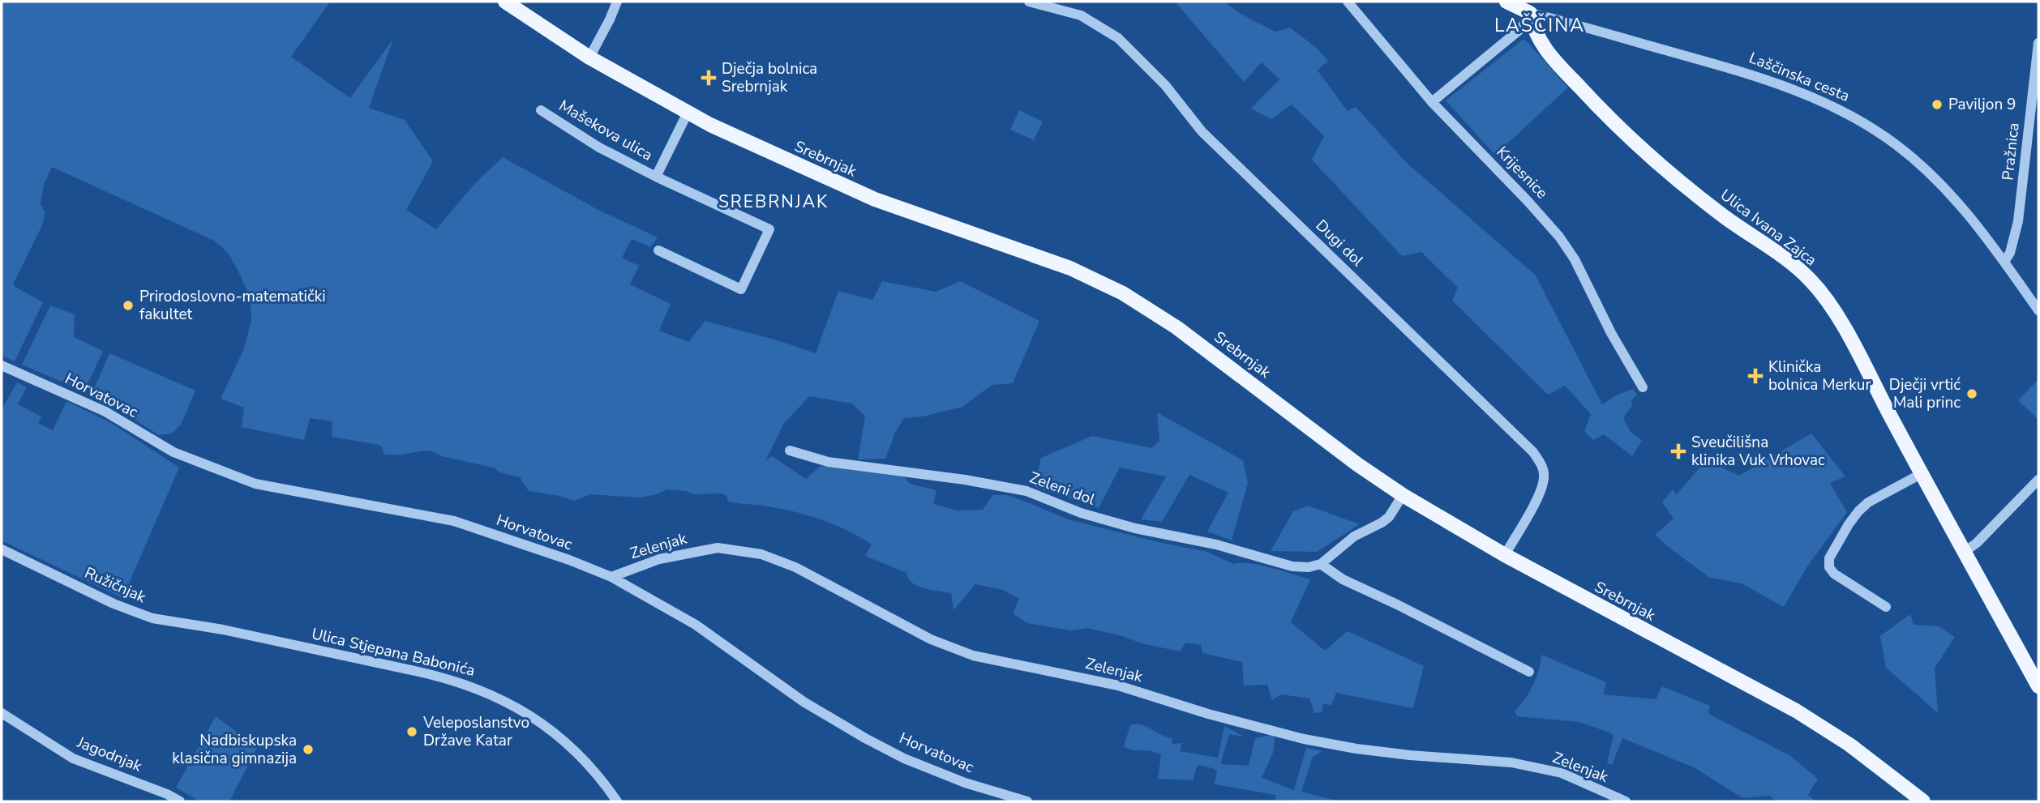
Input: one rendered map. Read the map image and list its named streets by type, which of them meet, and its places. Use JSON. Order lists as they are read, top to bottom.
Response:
{
  "streets": {
    "main road": ["Laščinska cesta", "Srebrnjak", "Ulica Ivana Zajca"],
    "street": [
      "Mašekova ulica",
      "Pražnica",
      "Krijesnice",
      "Dugi dol",
      "Horvatovac",
      "Zeleni dol",
      "Zelenjak",
      "Ružičnjak",
      "Ulica Stjepana Babonića",
      "Jagodnjak"
    ]
  },
  "crossings": [
    ["Laščinska cesta", "Pražnica"],
    ["Laščinska cesta", "Ulica Ivana Zajca"],
    ["Mašekova ulica", "Srebrnjak"],
    ["Srebrnjak", "Dugi dol"],
    ["Horvatovac", "Zelenjak"],
    ["Ružičnjak", "Ulica Stjepana Babonića"]
  ],
  "districts": ["LAŠČINA", "SREBRNJAK"],
  "places": {
    "health": ["Dječja bolnica Srebrnjak", "Klinička bolnica Merkur", "Sveučilišna klinika Vuk Vrhovac"],
    "other": [
      "Paviljon 9",
      "Prirodoslovno-matematički fakultet",
      "Dječji vrtić Mali princ",
      "Veleposlanstvo Države Katar",
      "Nadbiskupska klasična gimnazija"
    ]
  }
}
